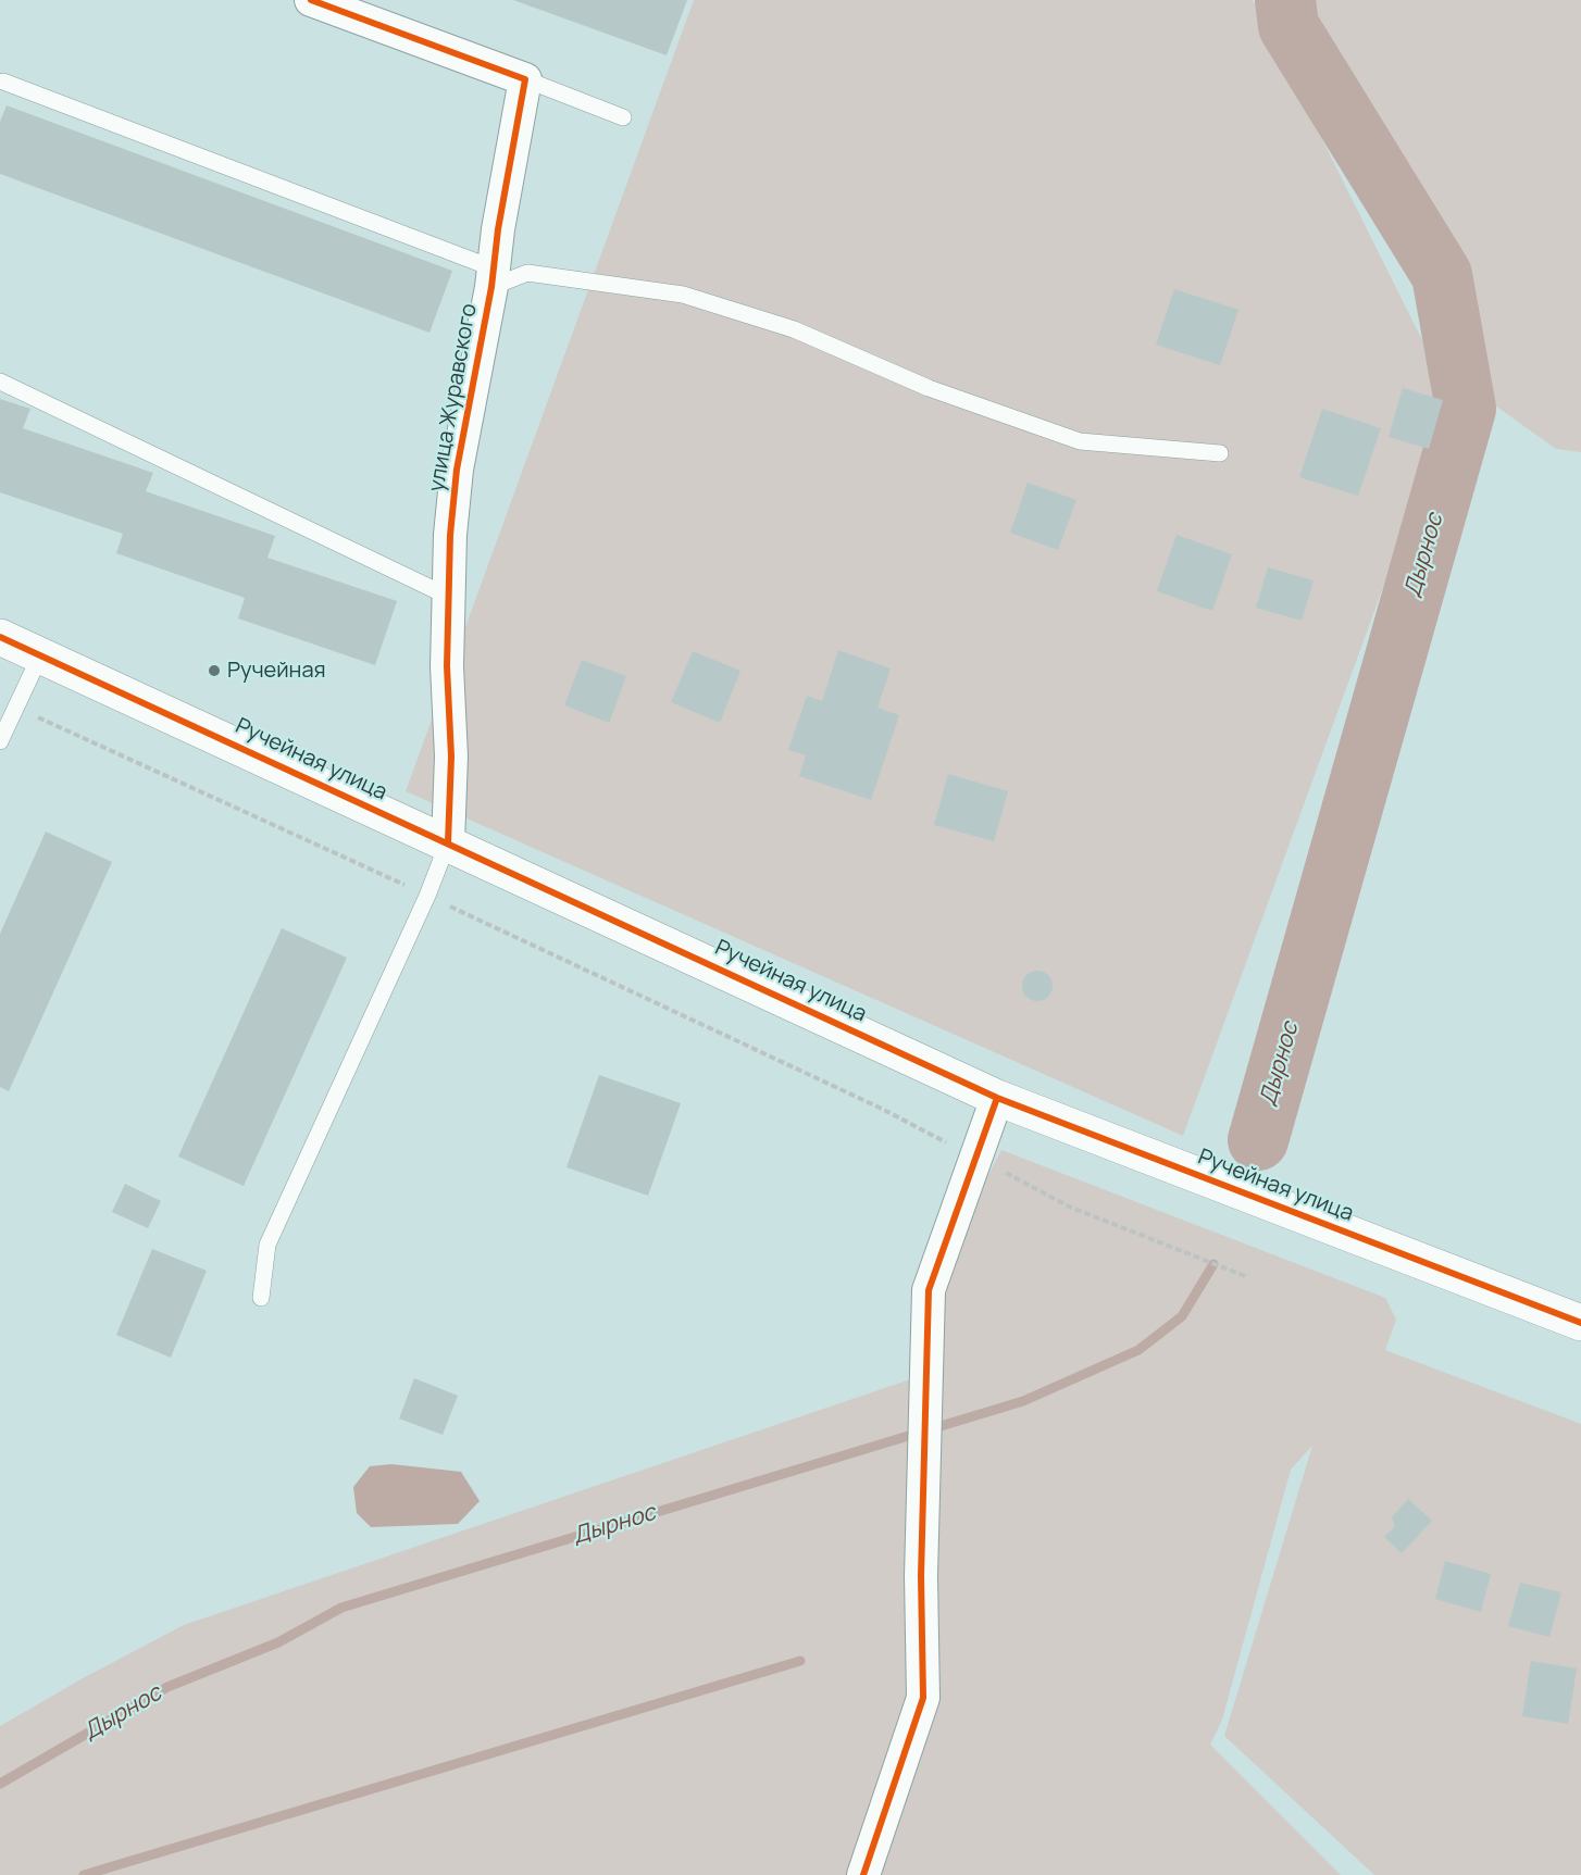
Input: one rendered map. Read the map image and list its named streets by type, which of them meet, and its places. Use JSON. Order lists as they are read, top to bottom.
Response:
{
  "streets": {
    "street": ["улица Журавского", "Ручейная улица"]
  },
  "crossings": [
    ["улица Журавского", "Ручейная улица"]
  ],
  "water": ["Дырнос"],
  "places": ["Ручейная"]
}
